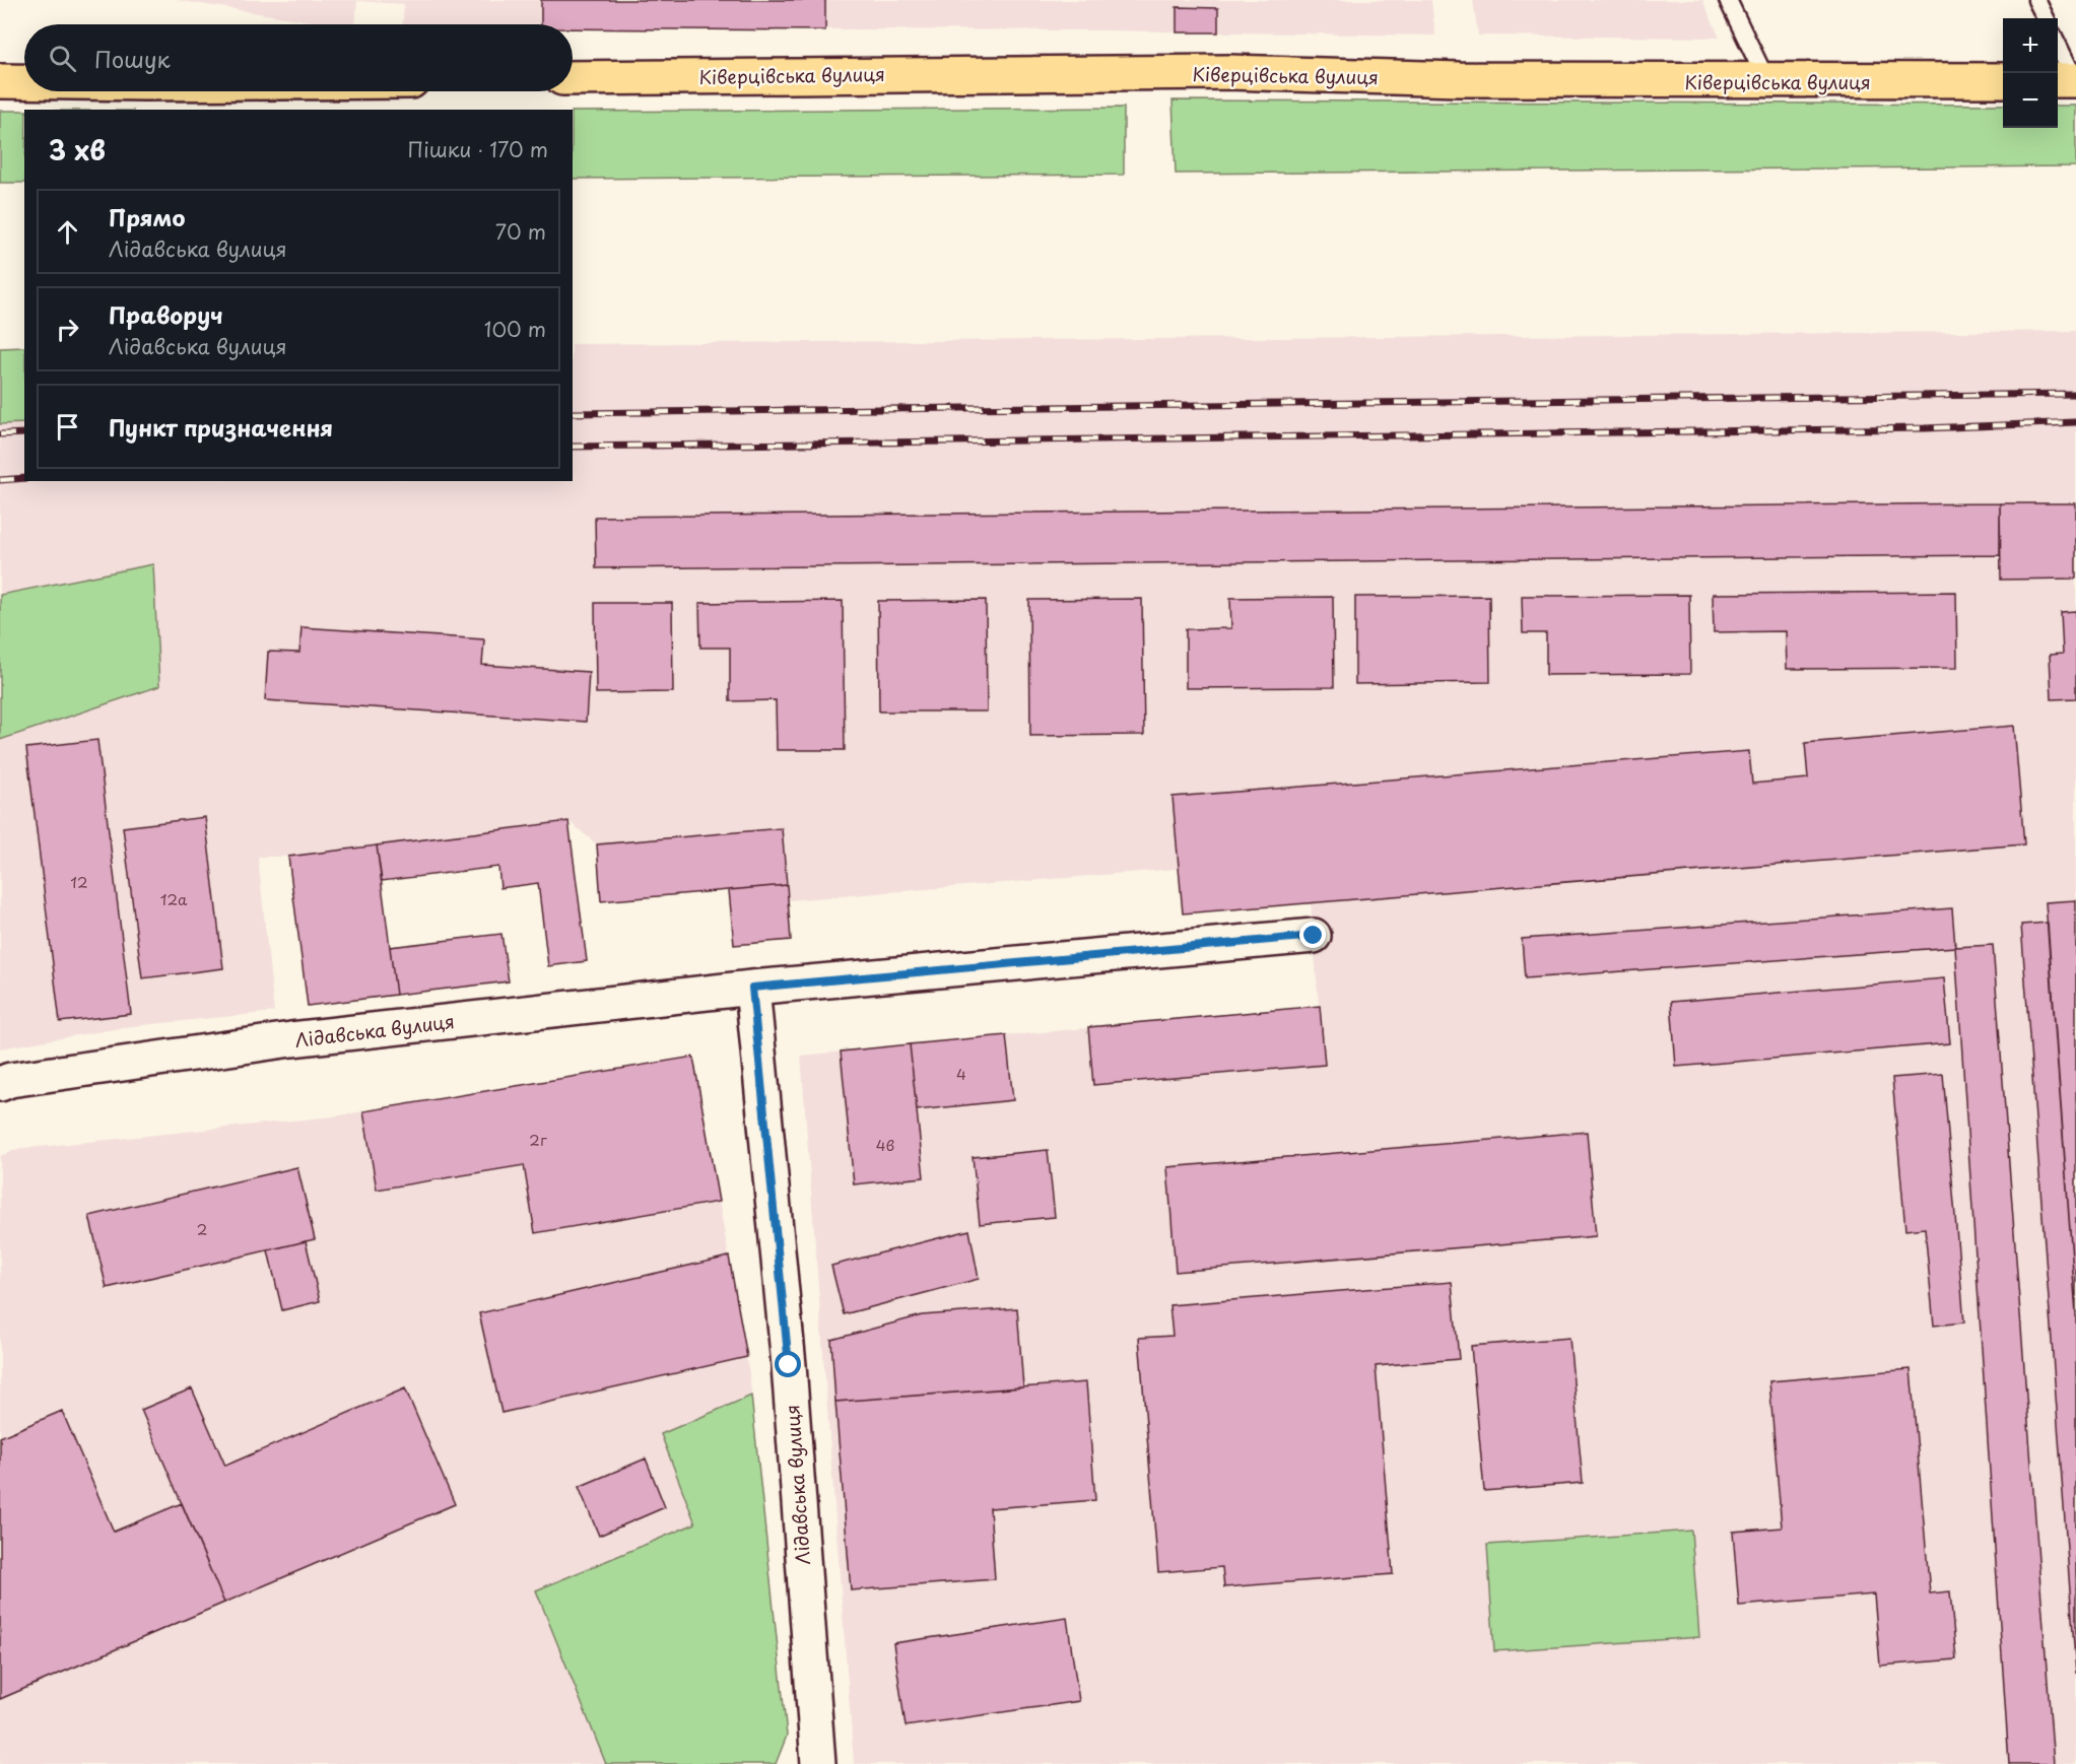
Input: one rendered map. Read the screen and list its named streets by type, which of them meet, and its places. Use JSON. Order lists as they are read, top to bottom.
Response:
{
  "streets": {
    "main road": ["Ківерцівська вулиця"],
    "street": ["Лідавська вулиця"]
  },
  "house_numbers": [
    "12",
    "12а",
    "4",
    "2г",
    "4в",
    "2"
  ],
  "page": {
    "map_buttons": ["+", "−"],
    "search": "Пошук",
    "heading": ["3 хв", "Пішки · 170 m"],
    "list": [
      ["Прямо", "Лідавська вулиця", "70 m"],
      ["Праворуч", "Лідавська вулиця", "100 m"],
      "Пункт призначення"
    ]
  }
}
